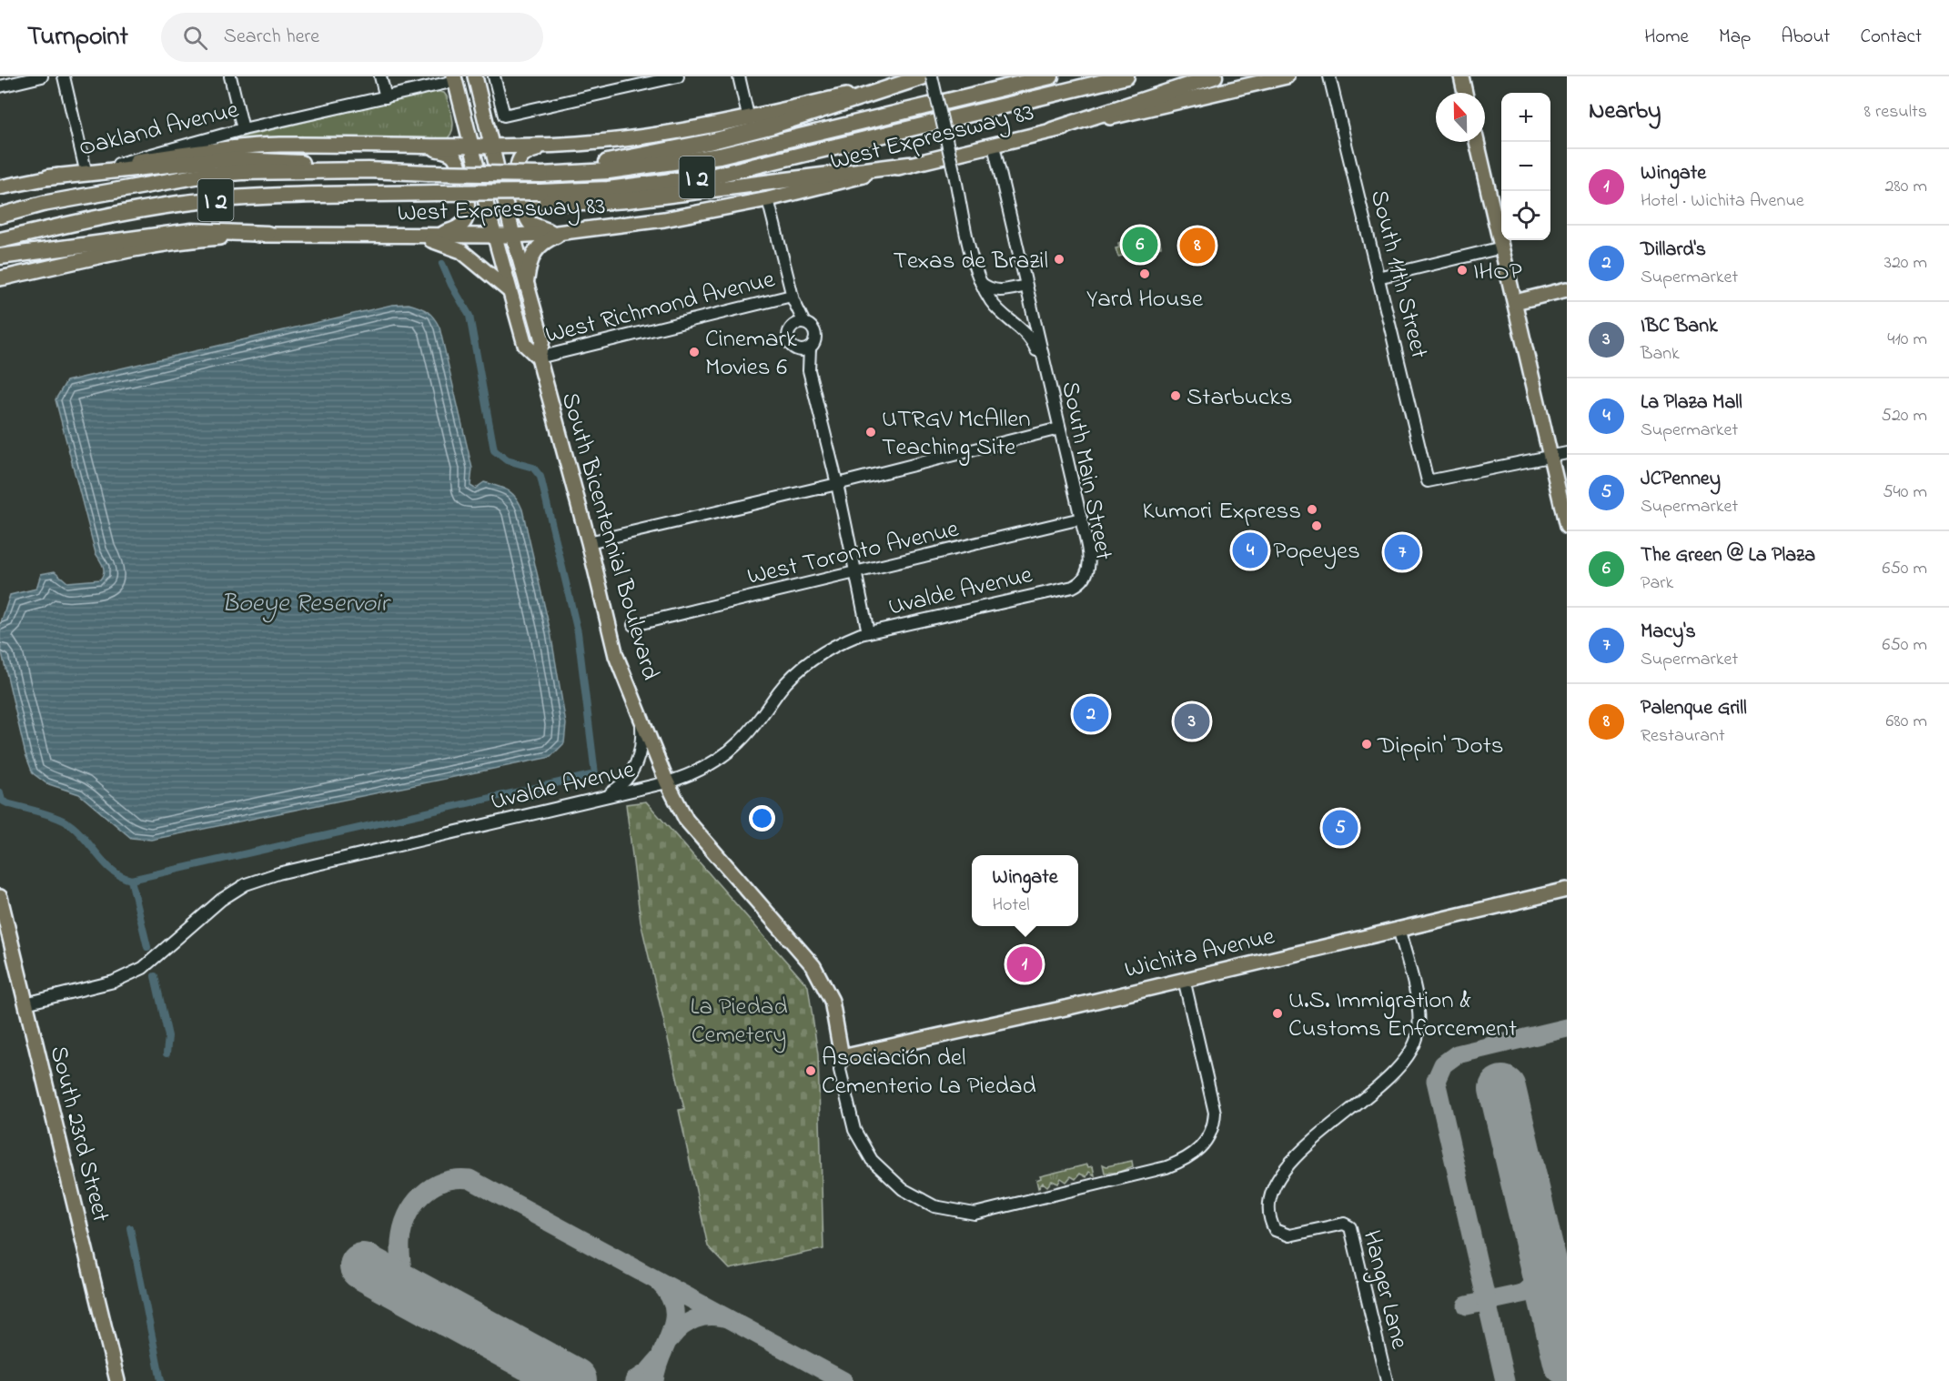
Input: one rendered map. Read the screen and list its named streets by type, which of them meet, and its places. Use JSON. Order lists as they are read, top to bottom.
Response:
{
  "streets": {
    "highway": ["I 2"],
    "main road": [
      "Oakland Avenue",
      "West Expressway 83",
      "South Bicentennial Boulevard",
      "Wichita Avenue",
      "South 23rd Street"
    ],
    "street": [
      "South 11th Street",
      "West Richmond Avenue",
      "South Main Street",
      "West Toronto Avenue",
      "Uvalde Avenue",
      "Hanger Lane"
    ]
  },
  "crossings": [
    ["Oakland Avenue", "South Bicentennial Boulevard"],
    ["West Expressway 83", "South Main Street"],
    ["West Expressway 83", "South Bicentennial Boulevard"],
    ["West Richmond Avenue", "South Bicentennial Boulevard"],
    ["South Main Street", "West Toronto Avenue"],
    ["South Main Street", "Uvalde Avenue"],
    ["South Bicentennial Boulevard", "Uvalde Avenue"],
    ["South Bicentennial Boulevard", "Wichita Avenue"],
    ["Uvalde Avenue", "South 23rd Street"],
    ["Wichita Avenue", "Hanger Lane"]
  ],
  "water": ["Boeye Reservoir"],
  "parks": ["La Piedad Cemetery"],
  "places": [
    "Texas de Brazil",
    "IHOP",
    "Yard House",
    "Cinemark Movies 6",
    "Starbucks",
    "UTRGV McAllen Teaching Site",
    "Kumori Express",
    "Popeyes",
    "Dippin' Dots",
    "U.S. Immigration & Customs Enforcement",
    "Asociación del Cementerio La Piedad"
  ],
  "north": "top",
  "page": {
    "header": "Turnpoint",
    "search": "Search here",
    "nav": [
      "Home",
      "Map",
      "About",
      "Contact"
    ],
    "heading": ["Nearby", "8 results"],
    "map_buttons": ["+", "−"],
    "list": [
      {
        "mark": "1",
        "name": "Wingate",
        "note": "Hotel · Wichita Avenue",
        "value": "280 m"
      },
      {
        "mark": "2",
        "name": "Dillard's",
        "note": "Supermarket",
        "value": "320 m"
      },
      {
        "mark": "3",
        "name": "IBC Bank",
        "note": "Bank",
        "value": "410 m"
      },
      {
        "mark": "4",
        "name": "La Plaza Mall",
        "note": "Supermarket",
        "value": "520 m"
      },
      {
        "mark": "5",
        "name": "JCPenney",
        "note": "Supermarket",
        "value": "540 m"
      },
      {
        "mark": "6",
        "name": "The Green @ La Plaza",
        "note": "Park",
        "value": "650 m"
      },
      {
        "mark": "7",
        "name": "Macy's",
        "note": "Supermarket",
        "value": "650 m"
      },
      {
        "mark": "8",
        "name": "Palenque Grill",
        "note": "Restaurant",
        "value": "680 m"
      }
    ],
    "pins": [
      "6",
      "8",
      "4",
      "7",
      "2",
      "3",
      "5",
      "1"
    ],
    "popup": ["Wingate", "Hotel"]
  }
}
